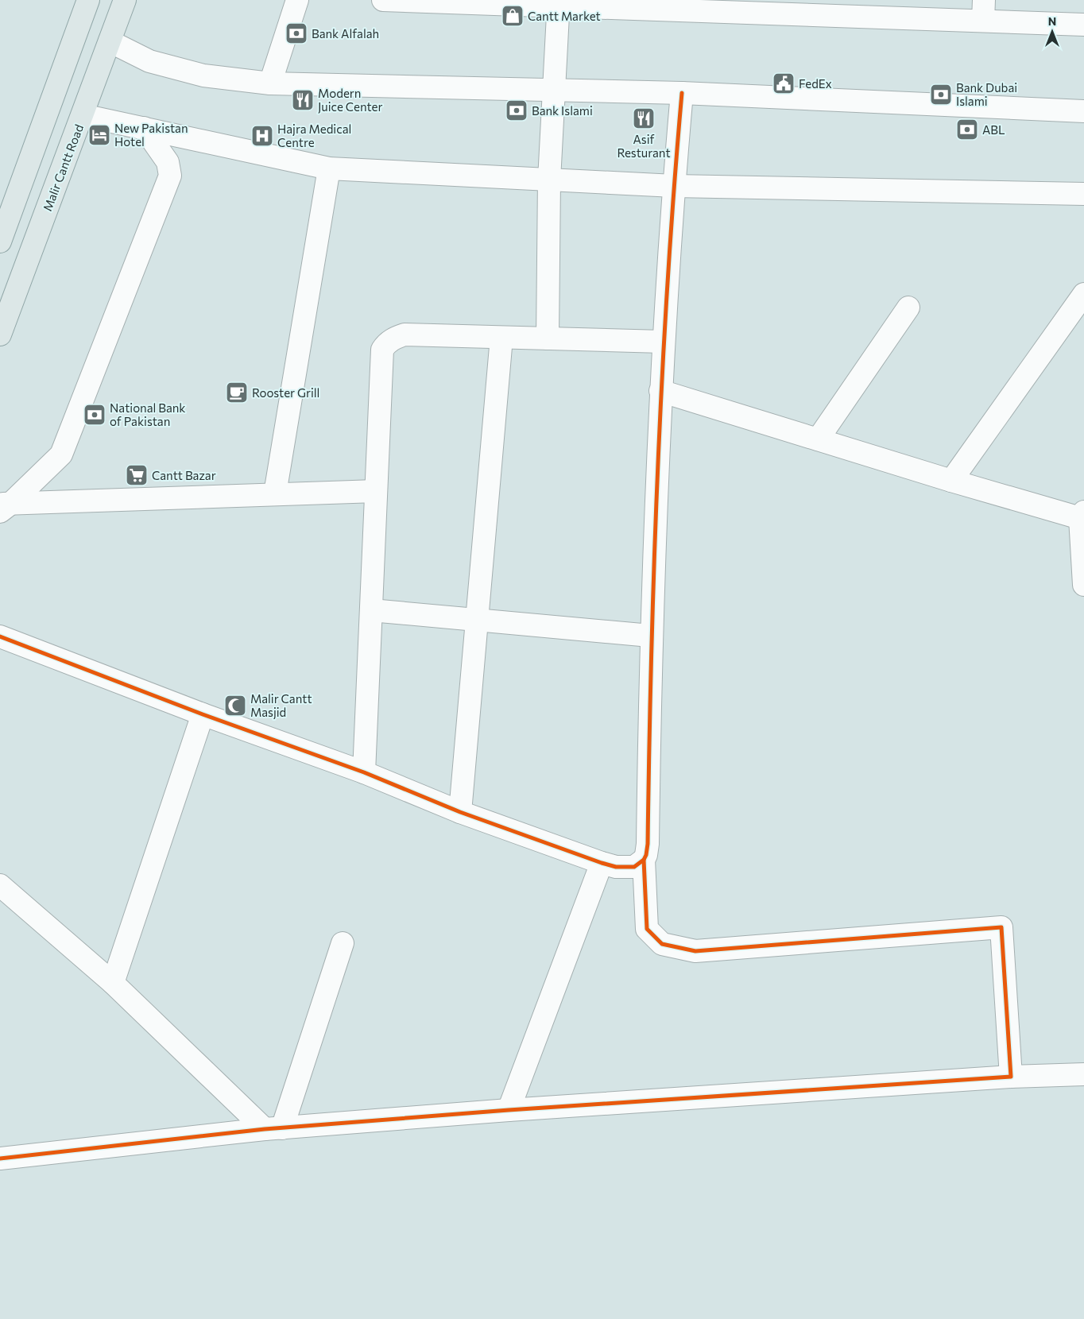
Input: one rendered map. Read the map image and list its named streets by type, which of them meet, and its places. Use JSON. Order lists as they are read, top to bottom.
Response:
{
  "streets": {
    "main road": ["Malir Cantt Road"]
  },
  "places": {
    "shop": ["Cantt Market"],
    "bank": [
      "Bank Alfalah",
      "Bank Dubai Islami",
      "Bank Islami",
      "ABL",
      "National Bank of Pakistan"
    ],
    "public building": ["FedEx"],
    "restaurant": ["Modern Juice Center", "Asif Resturant"],
    "hotel": ["New Pakistan Hotel"],
    "hospital": ["Hajra Medical Centre"],
    "cafe": ["Rooster Grill"],
    "supermarket": ["Cantt Bazar"],
    "mosque": ["Malir Cantt Masjid"]
  },
  "north": "top"
}
